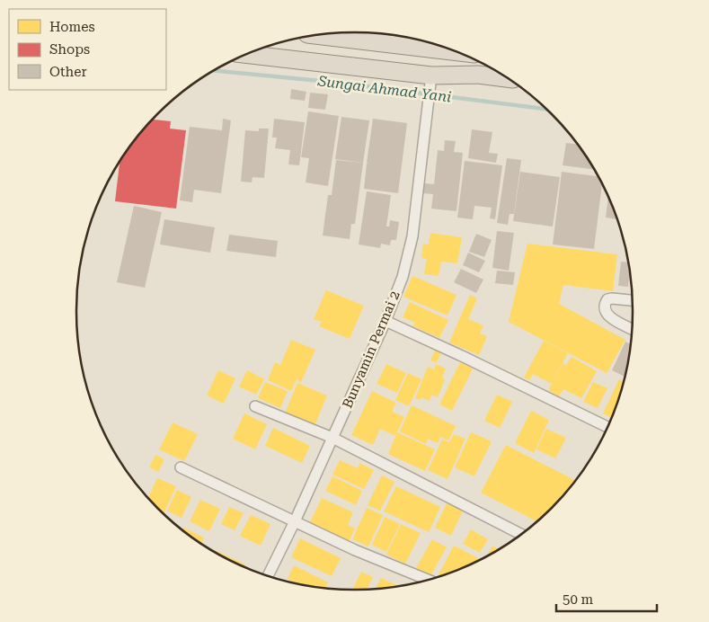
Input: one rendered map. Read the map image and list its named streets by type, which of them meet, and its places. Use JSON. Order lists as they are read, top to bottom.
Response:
{
  "streets": {
    "street": ["Bunyamin Permai 2"]
  },
  "water": ["Sungai Ahmad Yani"],
  "legend": ["Homes", "Shops", "Other"],
  "scale_bar": "50 m"
}
